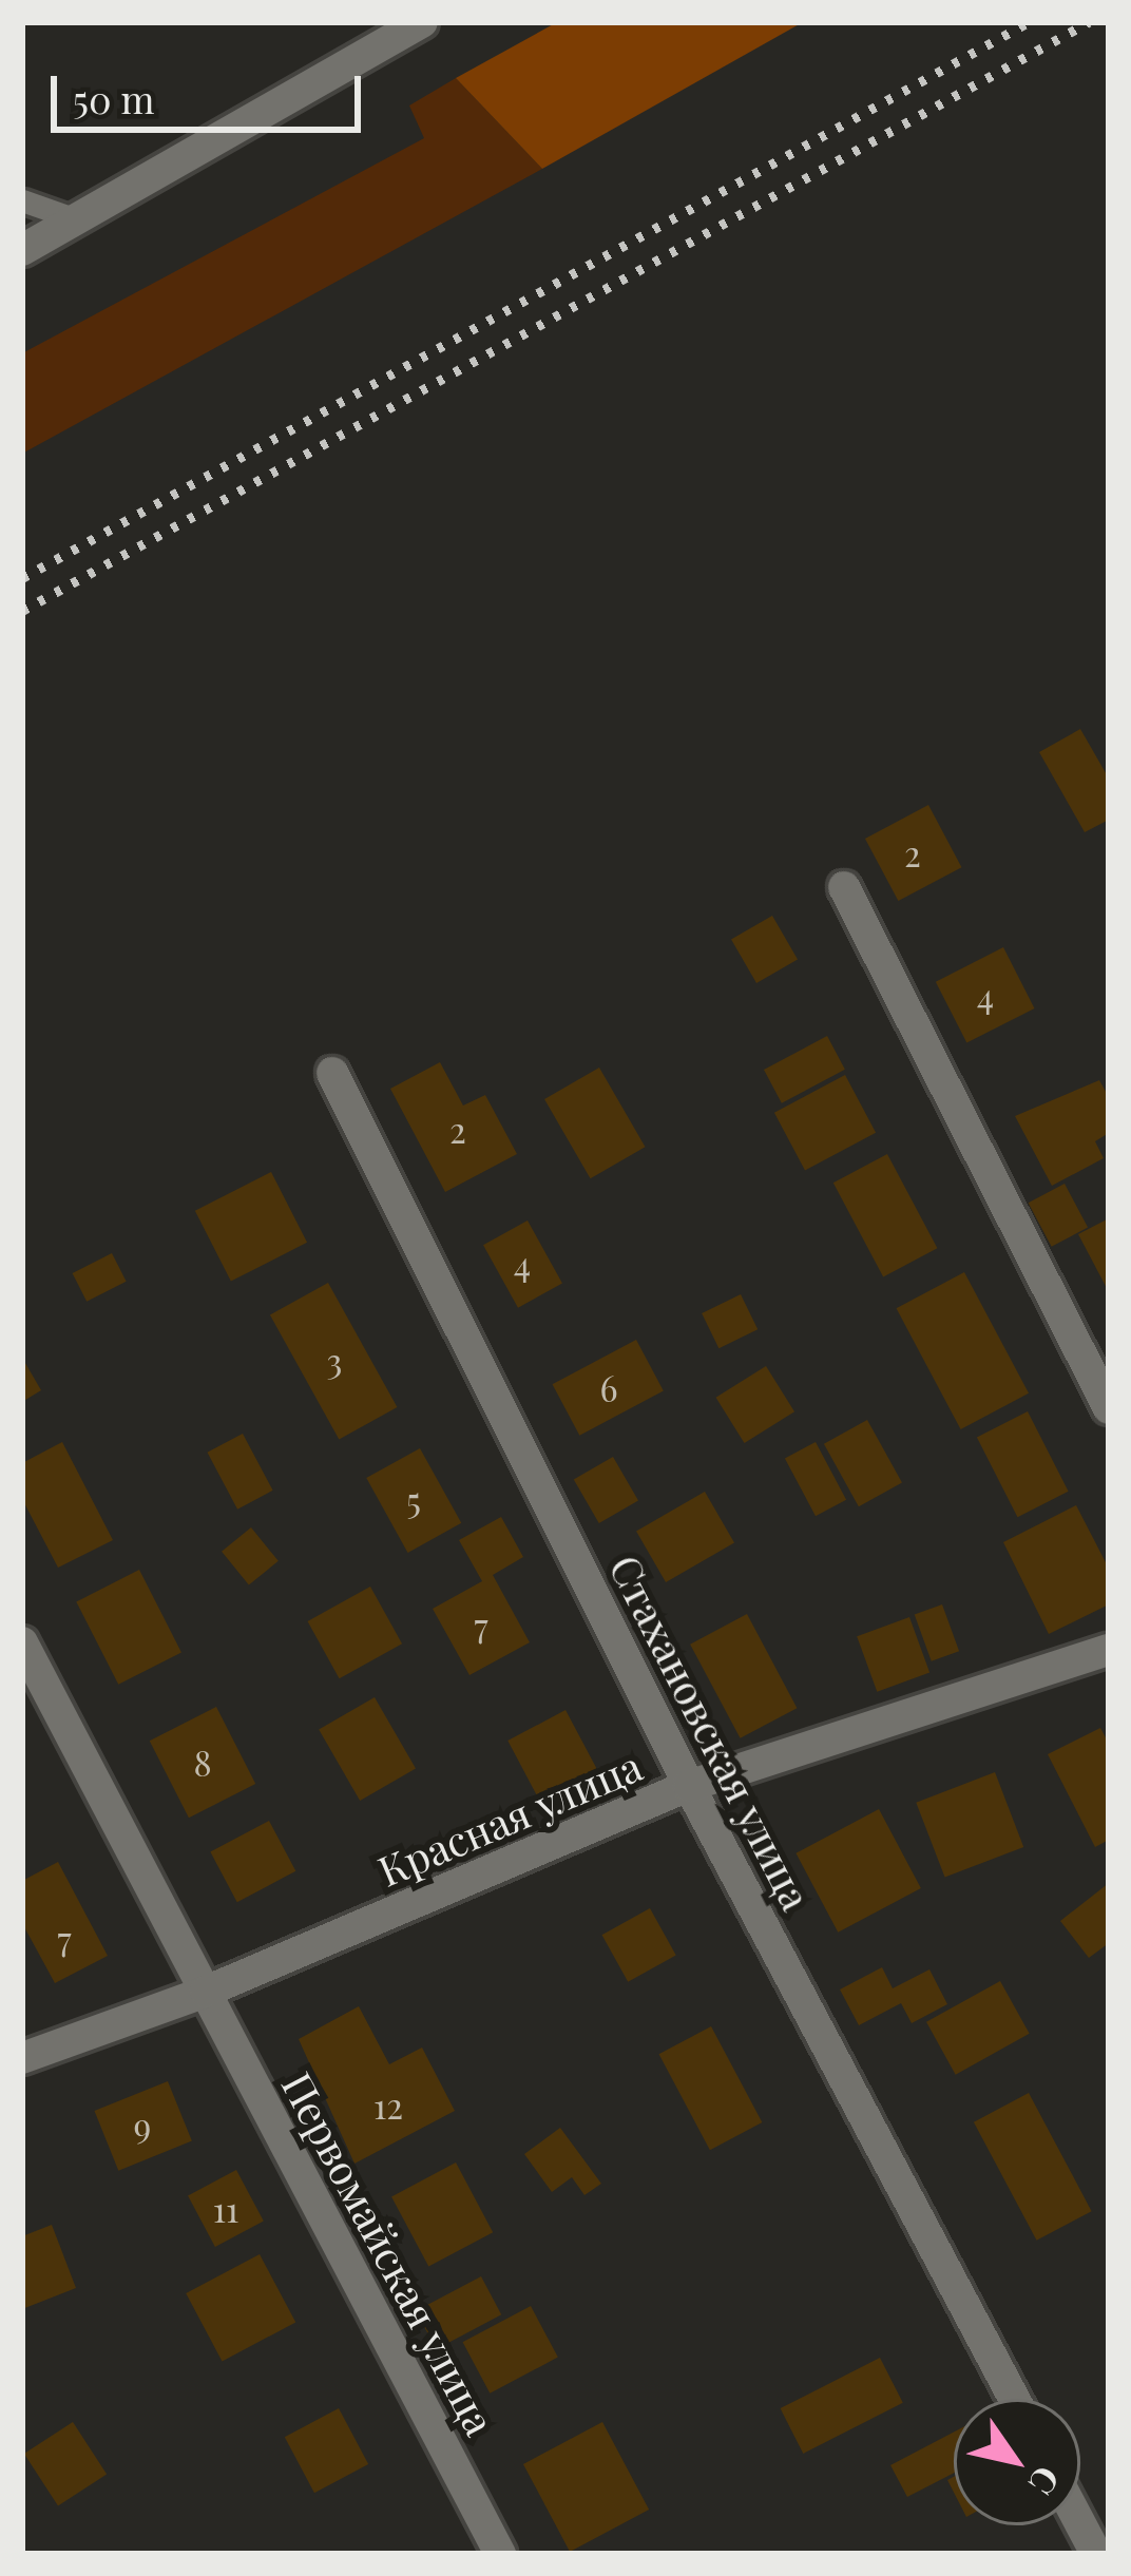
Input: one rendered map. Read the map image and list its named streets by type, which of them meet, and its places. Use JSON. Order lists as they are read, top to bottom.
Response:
{
  "streets": {
    "street": ["Стахановская улица", "Красная улица", "Первомайская улица"]
  },
  "crossings": [
    ["Стахановская улица", "Красная улица"],
    ["Красная улица", "Первомайская улица"]
  ],
  "house_numbers": [
    "2",
    "4",
    "2",
    "4",
    "3",
    "6",
    "5",
    "7",
    "8",
    "7",
    "12",
    "9",
    "11"
  ],
  "scale_bar": "50 m",
  "north": "bottom right"
}
